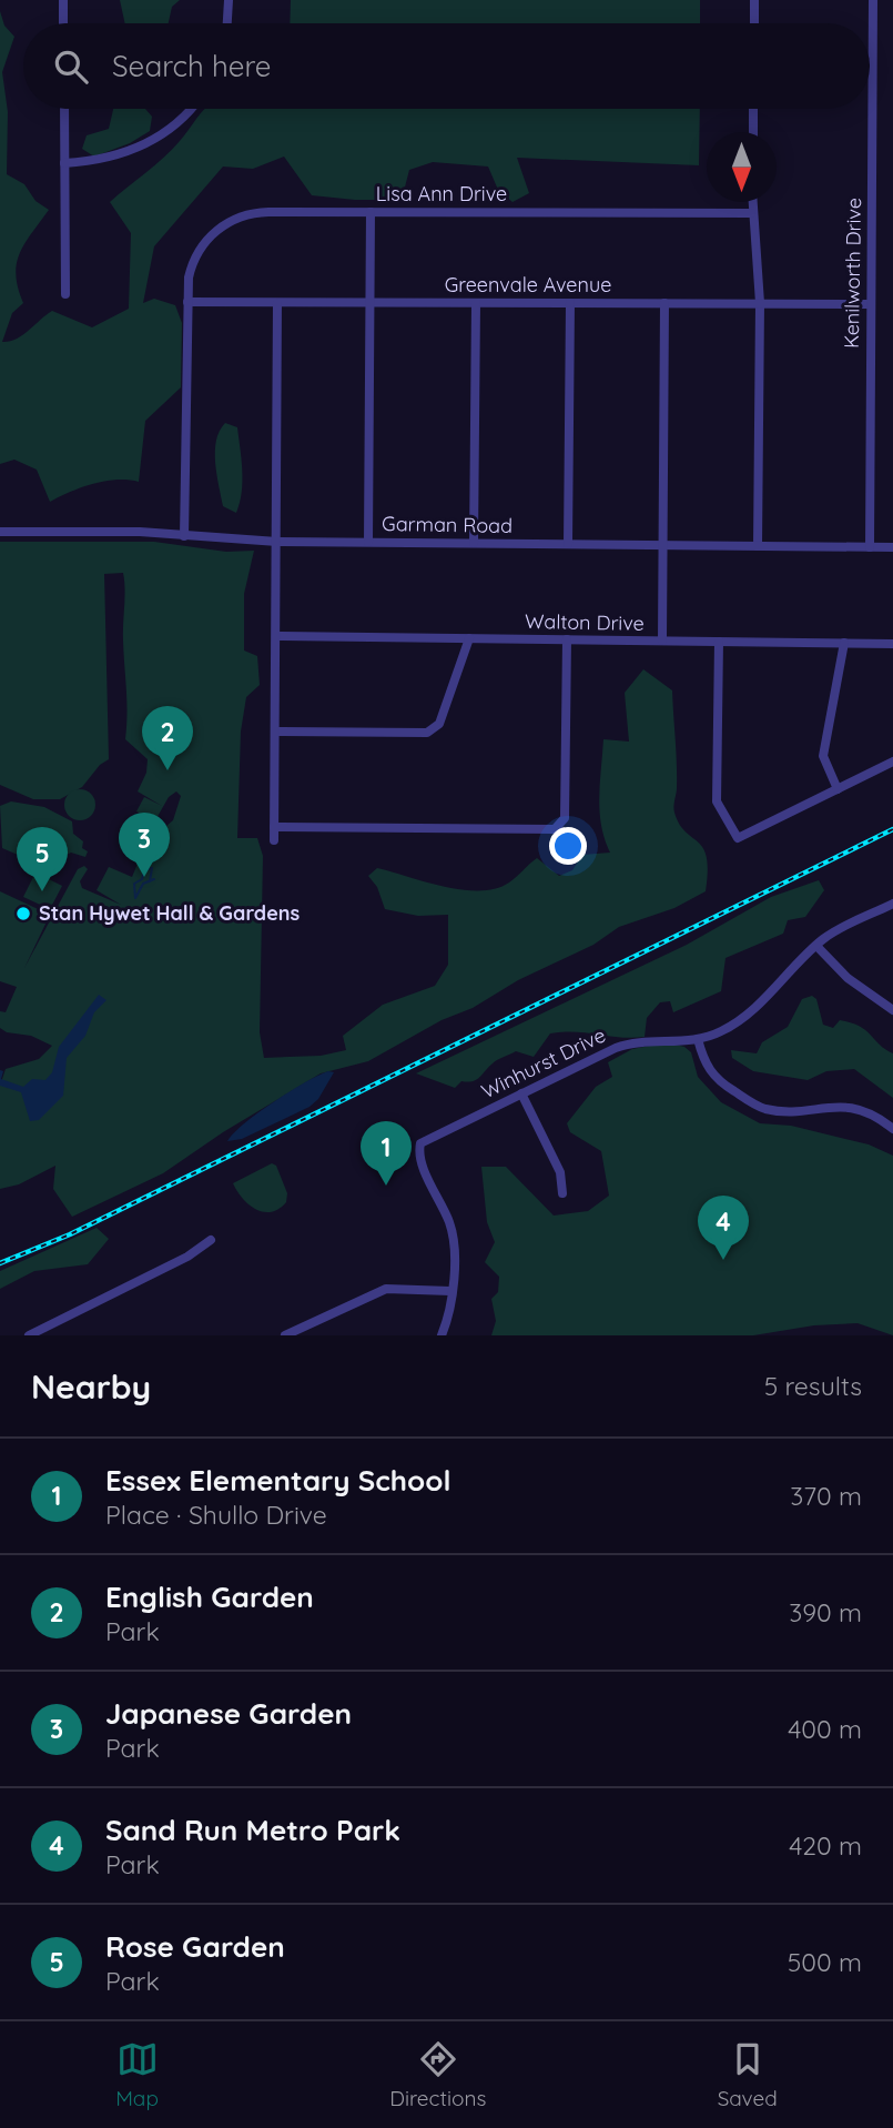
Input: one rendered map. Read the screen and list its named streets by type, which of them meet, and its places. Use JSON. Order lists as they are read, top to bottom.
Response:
{
  "streets": {
    "street": [
      "Lisa Ann Drive",
      "Kenilworth Drive",
      "Greenvale Avenue",
      "Garman Road",
      "Walton Drive",
      "Winhurst Drive"
    ]
  },
  "crossings": [
    ["Lisa Ann Drive", "Greenvale Avenue"],
    ["Lisa Ann Drive", "Garman Road"],
    ["Kenilworth Drive", "Greenvale Avenue"],
    ["Kenilworth Drive", "Garman Road"]
  ],
  "places": ["Stan Hywet Hall & Gardens"],
  "north": "bottom",
  "page": {
    "search": "Search here",
    "pins": [
      "2",
      "3",
      "5",
      "1",
      "4"
    ],
    "heading": ["Nearby", "5 results"],
    "list": [
      {
        "mark": "1",
        "name": "Essex Elementary School",
        "note": "Place · Shullo Drive",
        "value": "370 m"
      },
      {
        "mark": "2",
        "name": "English Garden",
        "note": "Park",
        "value": "390 m"
      },
      {
        "mark": "3",
        "name": "Japanese Garden",
        "note": "Park",
        "value": "400 m"
      },
      {
        "mark": "4",
        "name": "Sand Run Metro Park",
        "note": "Park",
        "value": "420 m"
      },
      {
        "mark": "5",
        "name": "Rose Garden",
        "note": "Park",
        "value": "500 m"
      }
    ],
    "nav": ["Map", "Directions", "Saved"]
  }
}
